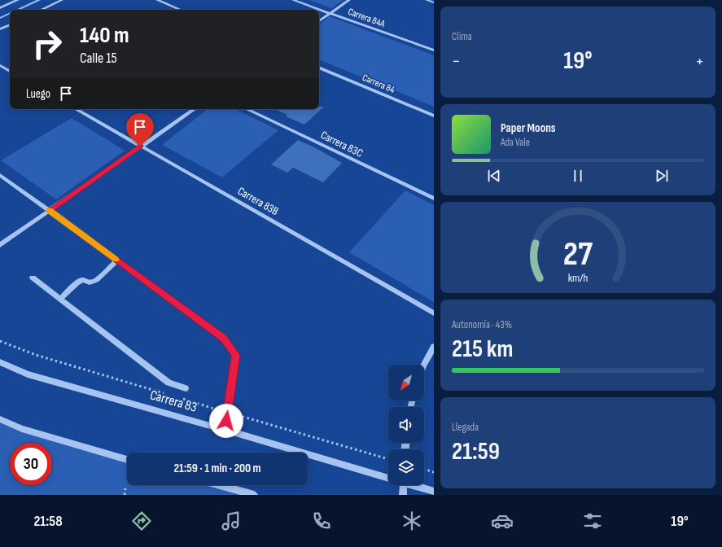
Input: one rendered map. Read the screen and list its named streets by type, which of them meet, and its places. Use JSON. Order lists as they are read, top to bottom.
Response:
{
  "streets": {
    "street": [
      "Carrera 84A",
      "Carrera 84",
      "Carrera 83C",
      "Carrera 83B",
      "Carrera 83"
    ]
  },
  "north": "bottom left",
  "page": {
    "tile": [
      "Clima",
      ["Autonomía · 43%", "215 km"],
      ["Llegada", "21:59"]
    ],
    "turn": ["140 m", "Calle 15"],
    "heat": ["−", "19°", "+"],
    "then": "Luego",
    "song": ["Paper Moons", "Ada Vale"],
    "limit": "30",
    "trip": "21:59 · 1 min · 200 m",
    "tabs": ["21:58", "19°"],
    "gauge": ["27", "km/h"]
  }
}
